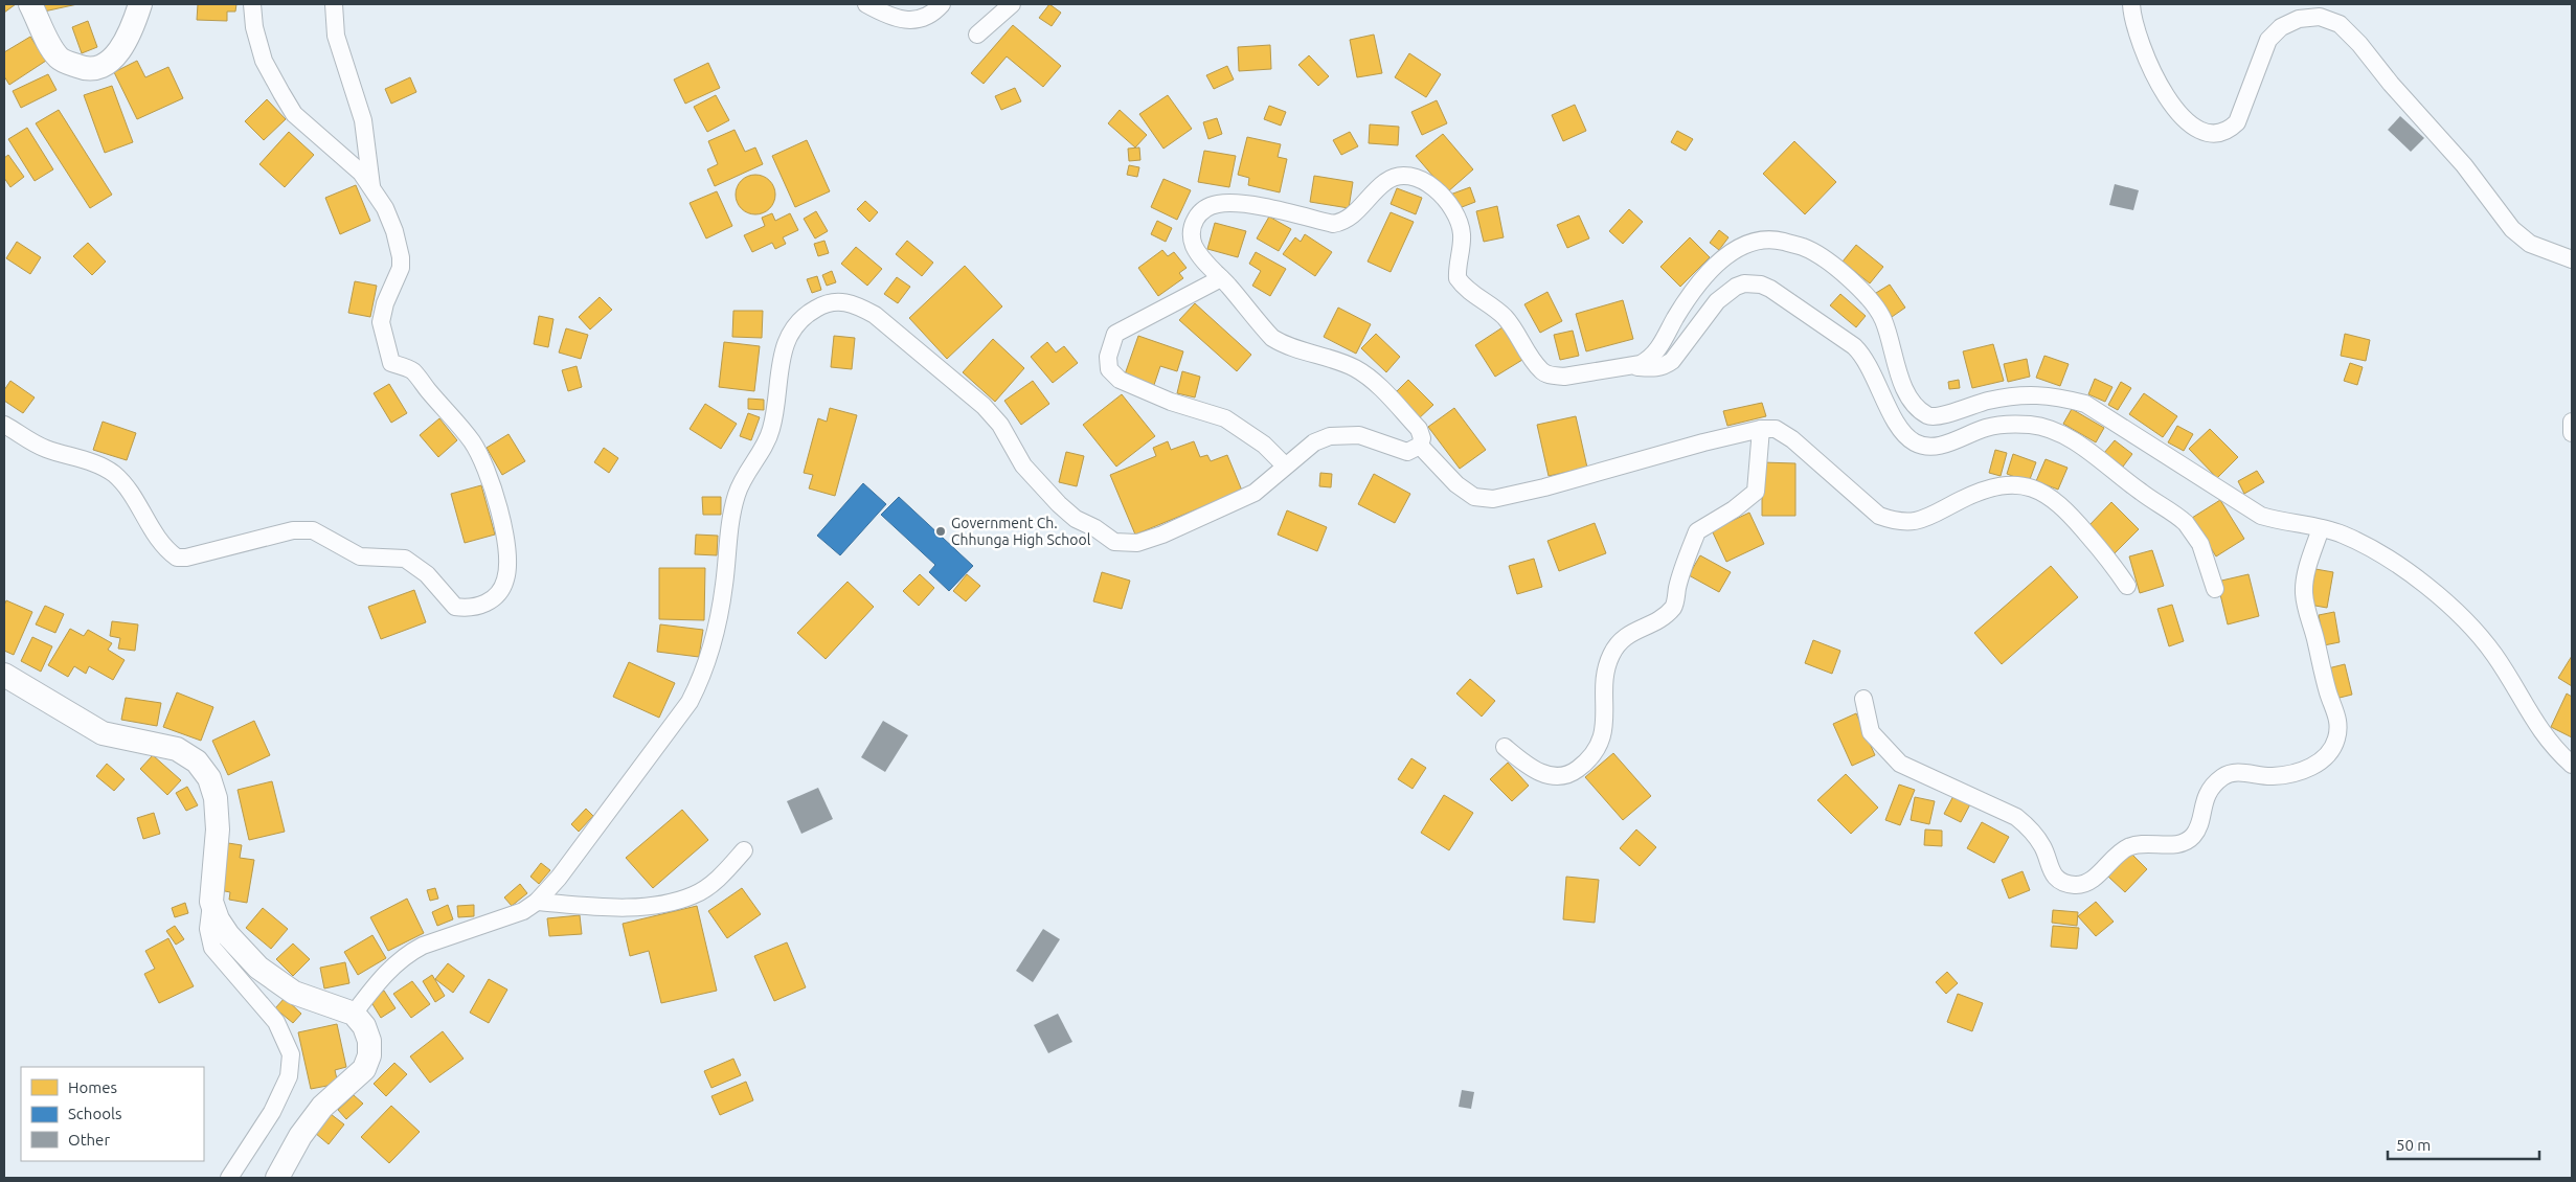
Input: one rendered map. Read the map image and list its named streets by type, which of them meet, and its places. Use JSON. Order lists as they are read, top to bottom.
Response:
{
  "places": ["Government Ch. Chhunga High School"],
  "legend": ["Homes", "Schools", "Other"],
  "scale_bar": "50 m"
}
